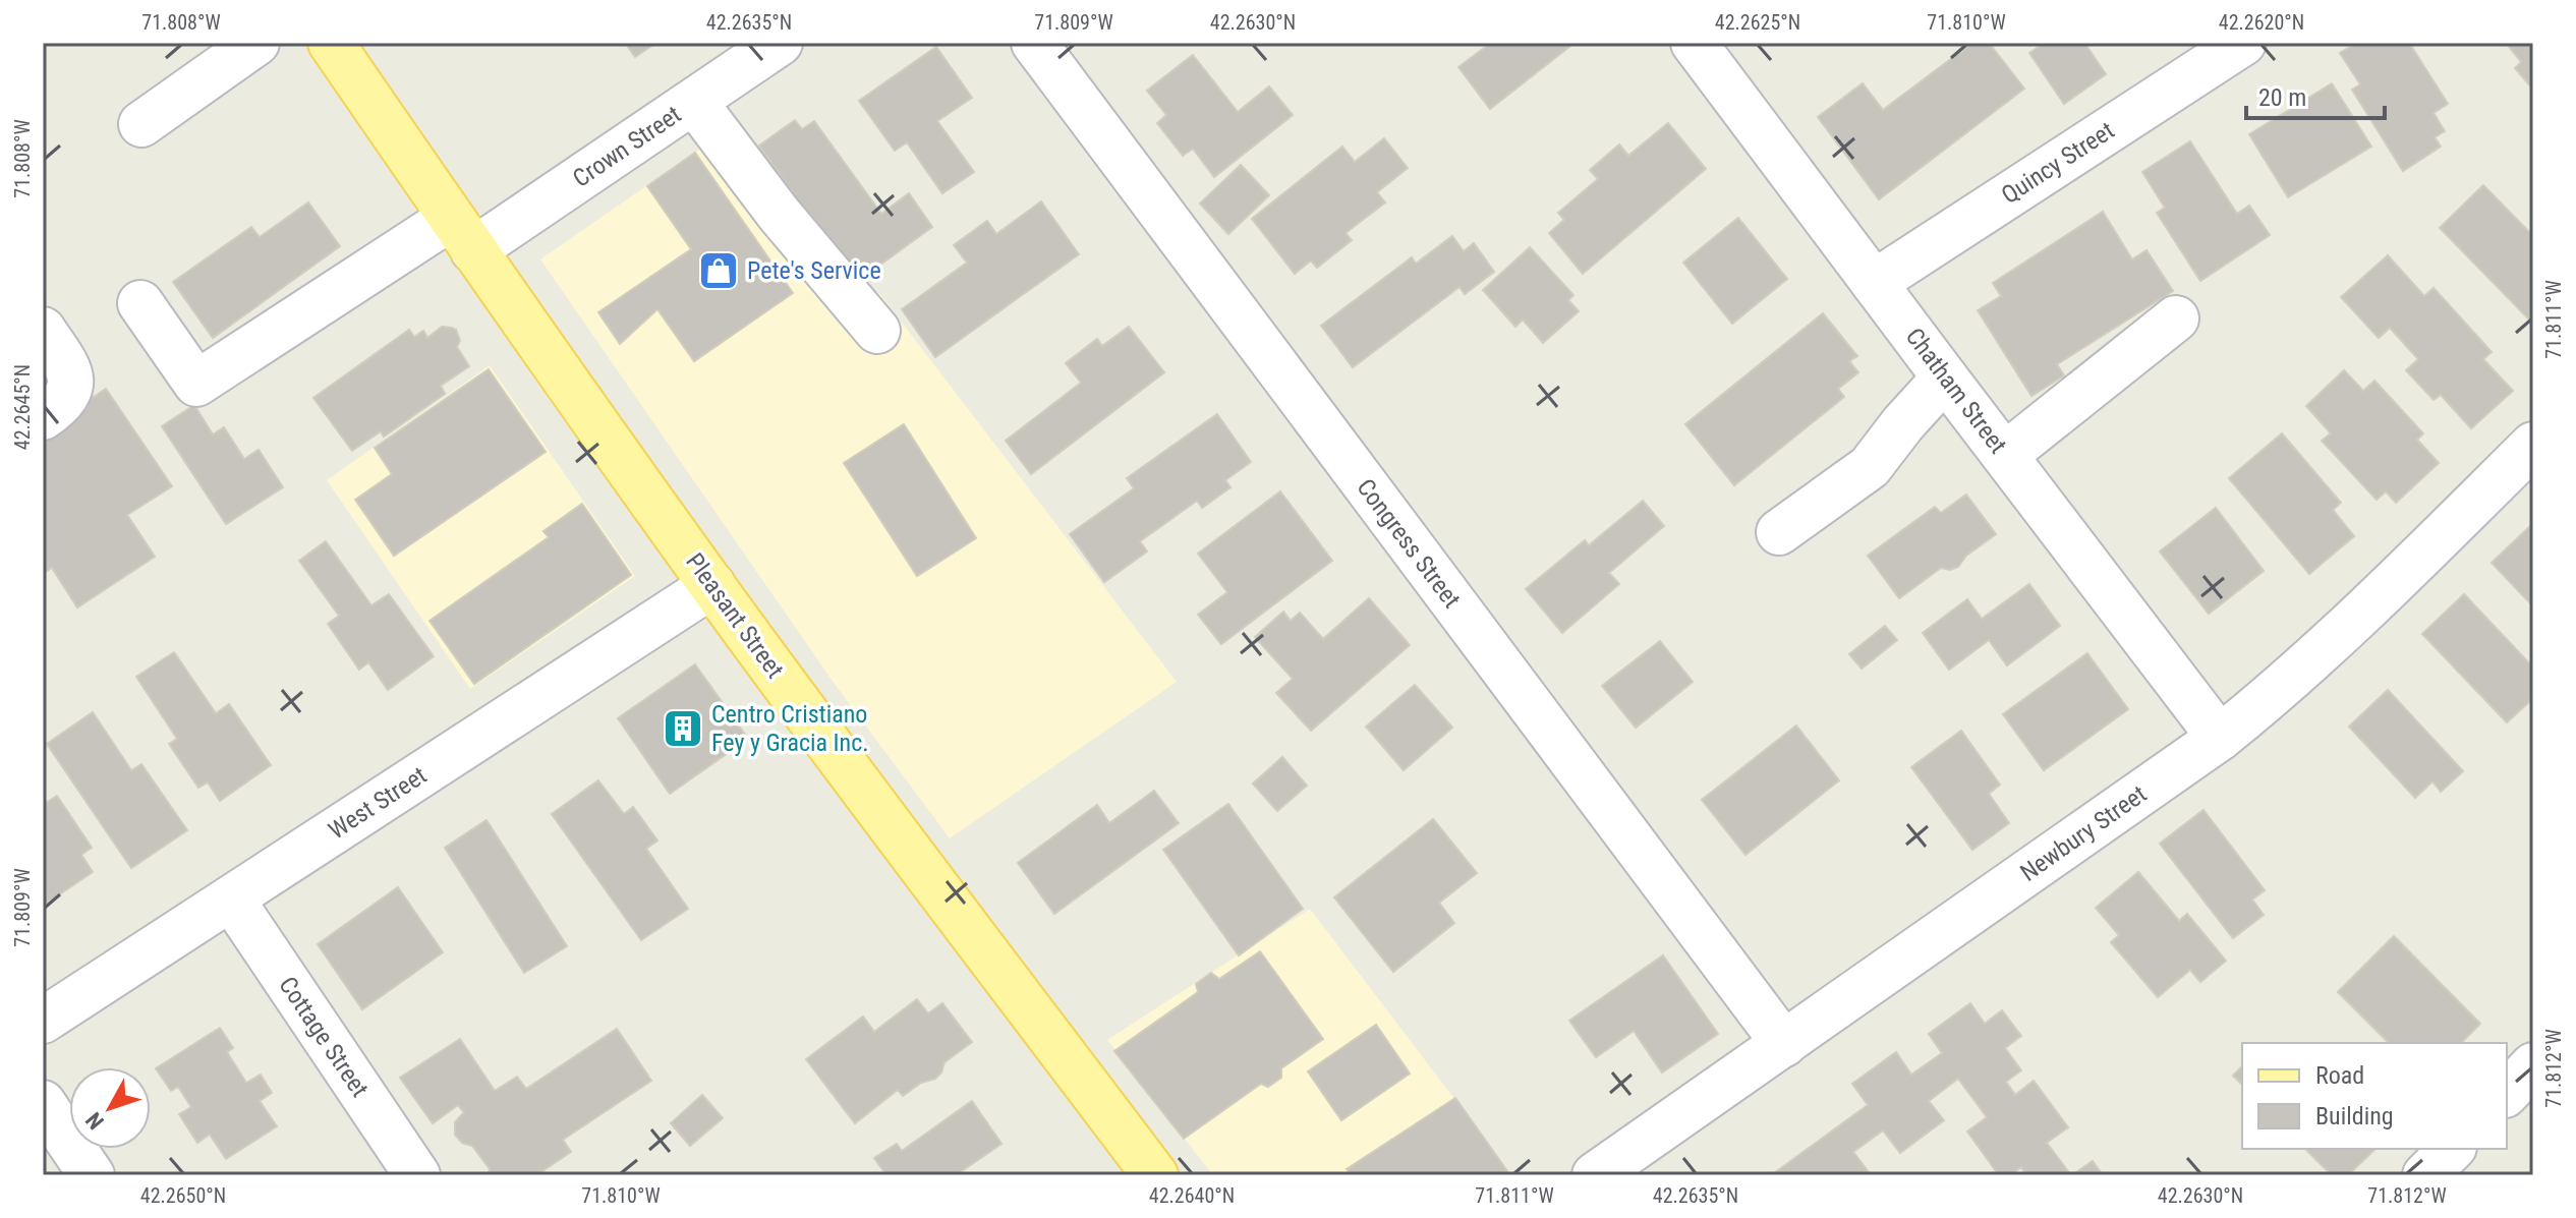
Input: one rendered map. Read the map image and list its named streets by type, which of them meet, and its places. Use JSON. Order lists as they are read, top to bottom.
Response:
{
  "streets": {
    "main road": ["Pleasant Street"],
    "street": [
      "Crown Street",
      "Quincy Street",
      "Chatham Street",
      "Congress Street",
      "West Street",
      "Newbury Street",
      "Cottage Street"
    ]
  },
  "crossings": [
    ["Crown Street", "Pleasant Street"],
    ["Quincy Street", "Chatham Street"],
    ["Chatham Street", "Newbury Street"],
    ["Congress Street", "Newbury Street"],
    ["Pleasant Street", "West Street"],
    ["West Street", "Cottage Street"]
  ],
  "places": {
    "shop": ["Pete's Service"],
    "building": ["Centro Cristiano Fey y Gracia Inc."]
  },
  "legend": ["Road", "Building"],
  "scale_bar": "20 m",
  "north": "bottom left",
  "coordinates": [
    "71.808°W",
    "42.2635°N",
    "71.809°W",
    "42.2630°N",
    "42.2625°N",
    "71.810°W",
    "42.2620°N",
    "71.811°W",
    "42.2645°N",
    "71.812°W",
    "42.2650°N",
    "42.2640°N"
  ]
}
